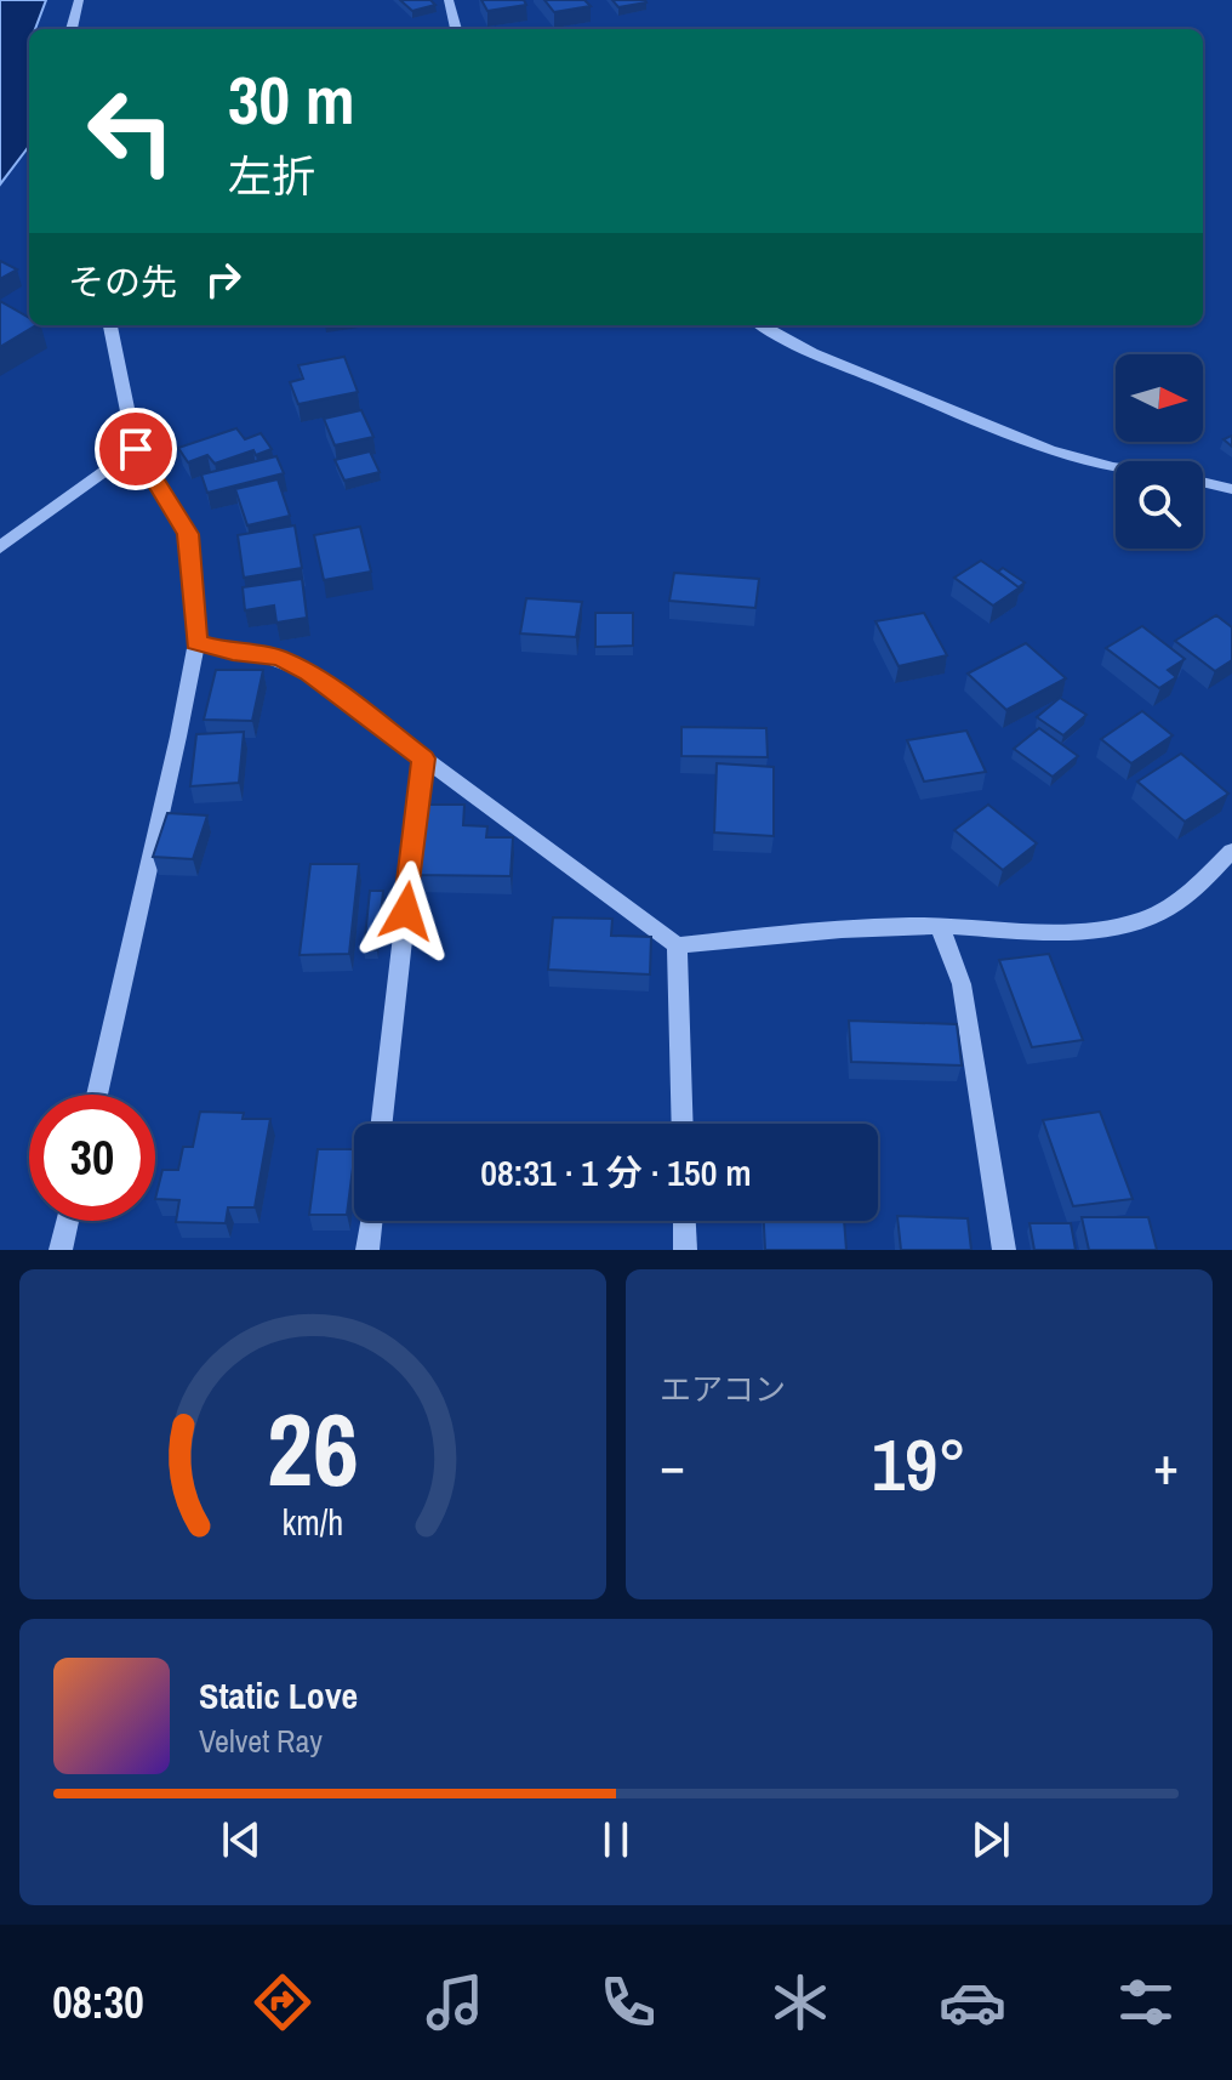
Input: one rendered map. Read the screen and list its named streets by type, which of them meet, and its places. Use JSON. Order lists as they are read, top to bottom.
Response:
{
  "north": "right",
  "page": {
    "turn": ["30 m", "左折"],
    "then": "その先",
    "limit": "30",
    "trip": "08:31 · 1 分 · 150 m",
    "tile": "エアコン",
    "heat": ["−", "19°", "+"],
    "song": ["Static Love", "Velvet Ray"],
    "tabs": "08:30",
    "gauge": ["26", "km/h"]
  }
}
